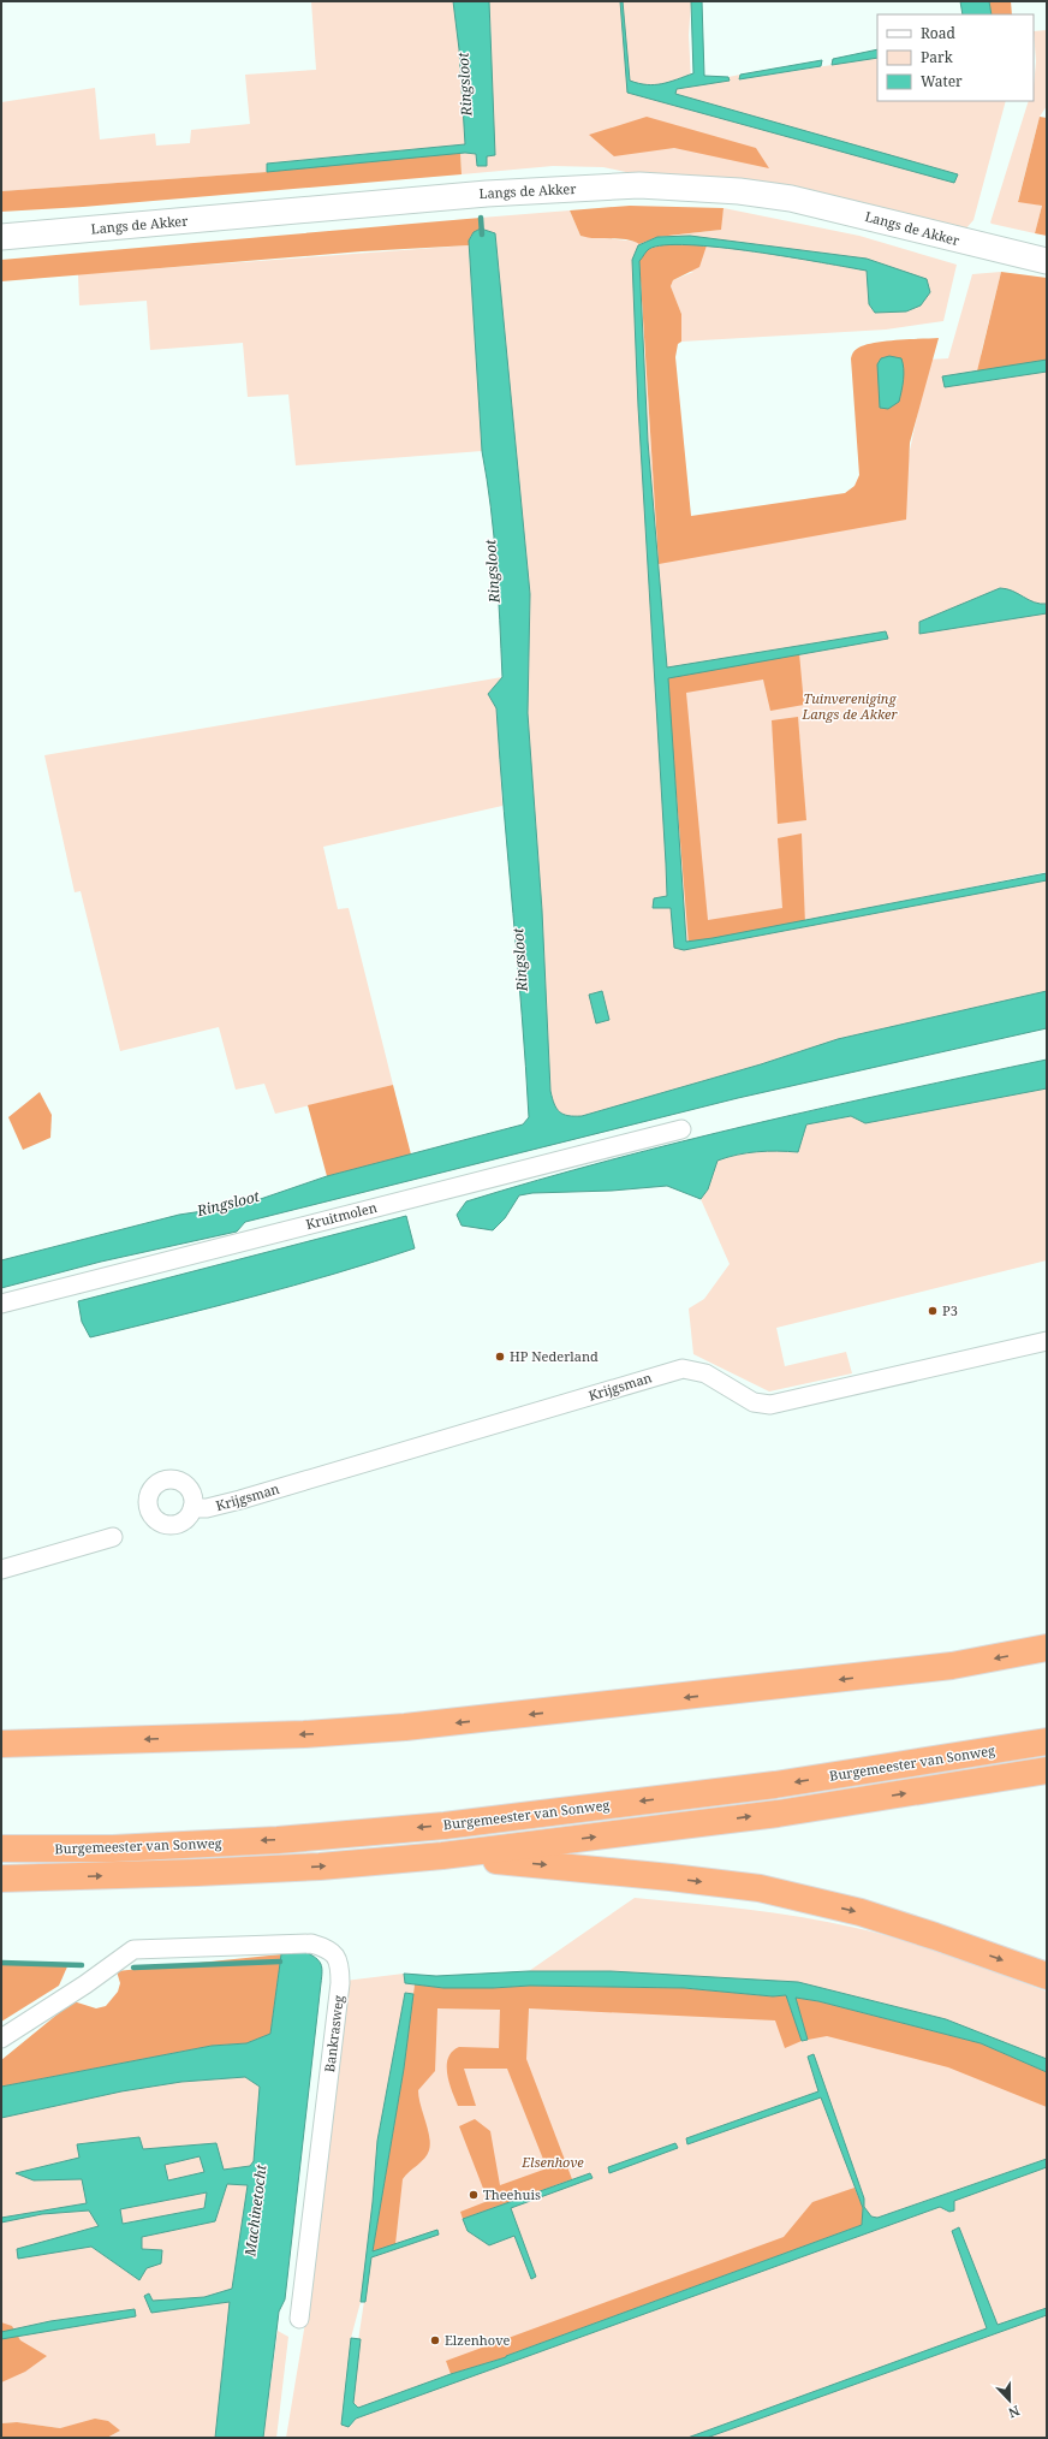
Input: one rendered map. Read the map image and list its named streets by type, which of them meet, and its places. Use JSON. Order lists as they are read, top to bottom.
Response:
{
  "streets": {
    "highway": ["Burgemeester van Sonweg"],
    "street": [
      "Langs de Akker",
      "Kruitmolen",
      "Krijgsman",
      "Bankrasweg"
    ]
  },
  "water": ["Ringsloot", "Machinetocht"],
  "parks": ["Tuinvereniging Langs de Akker", "Elsenhove"],
  "places": [
    "P3",
    "HP Nederland",
    "Theehuis",
    "Elzenhove"
  ],
  "legend": ["Road", "Park", "Water"],
  "north": "bottom"
}
